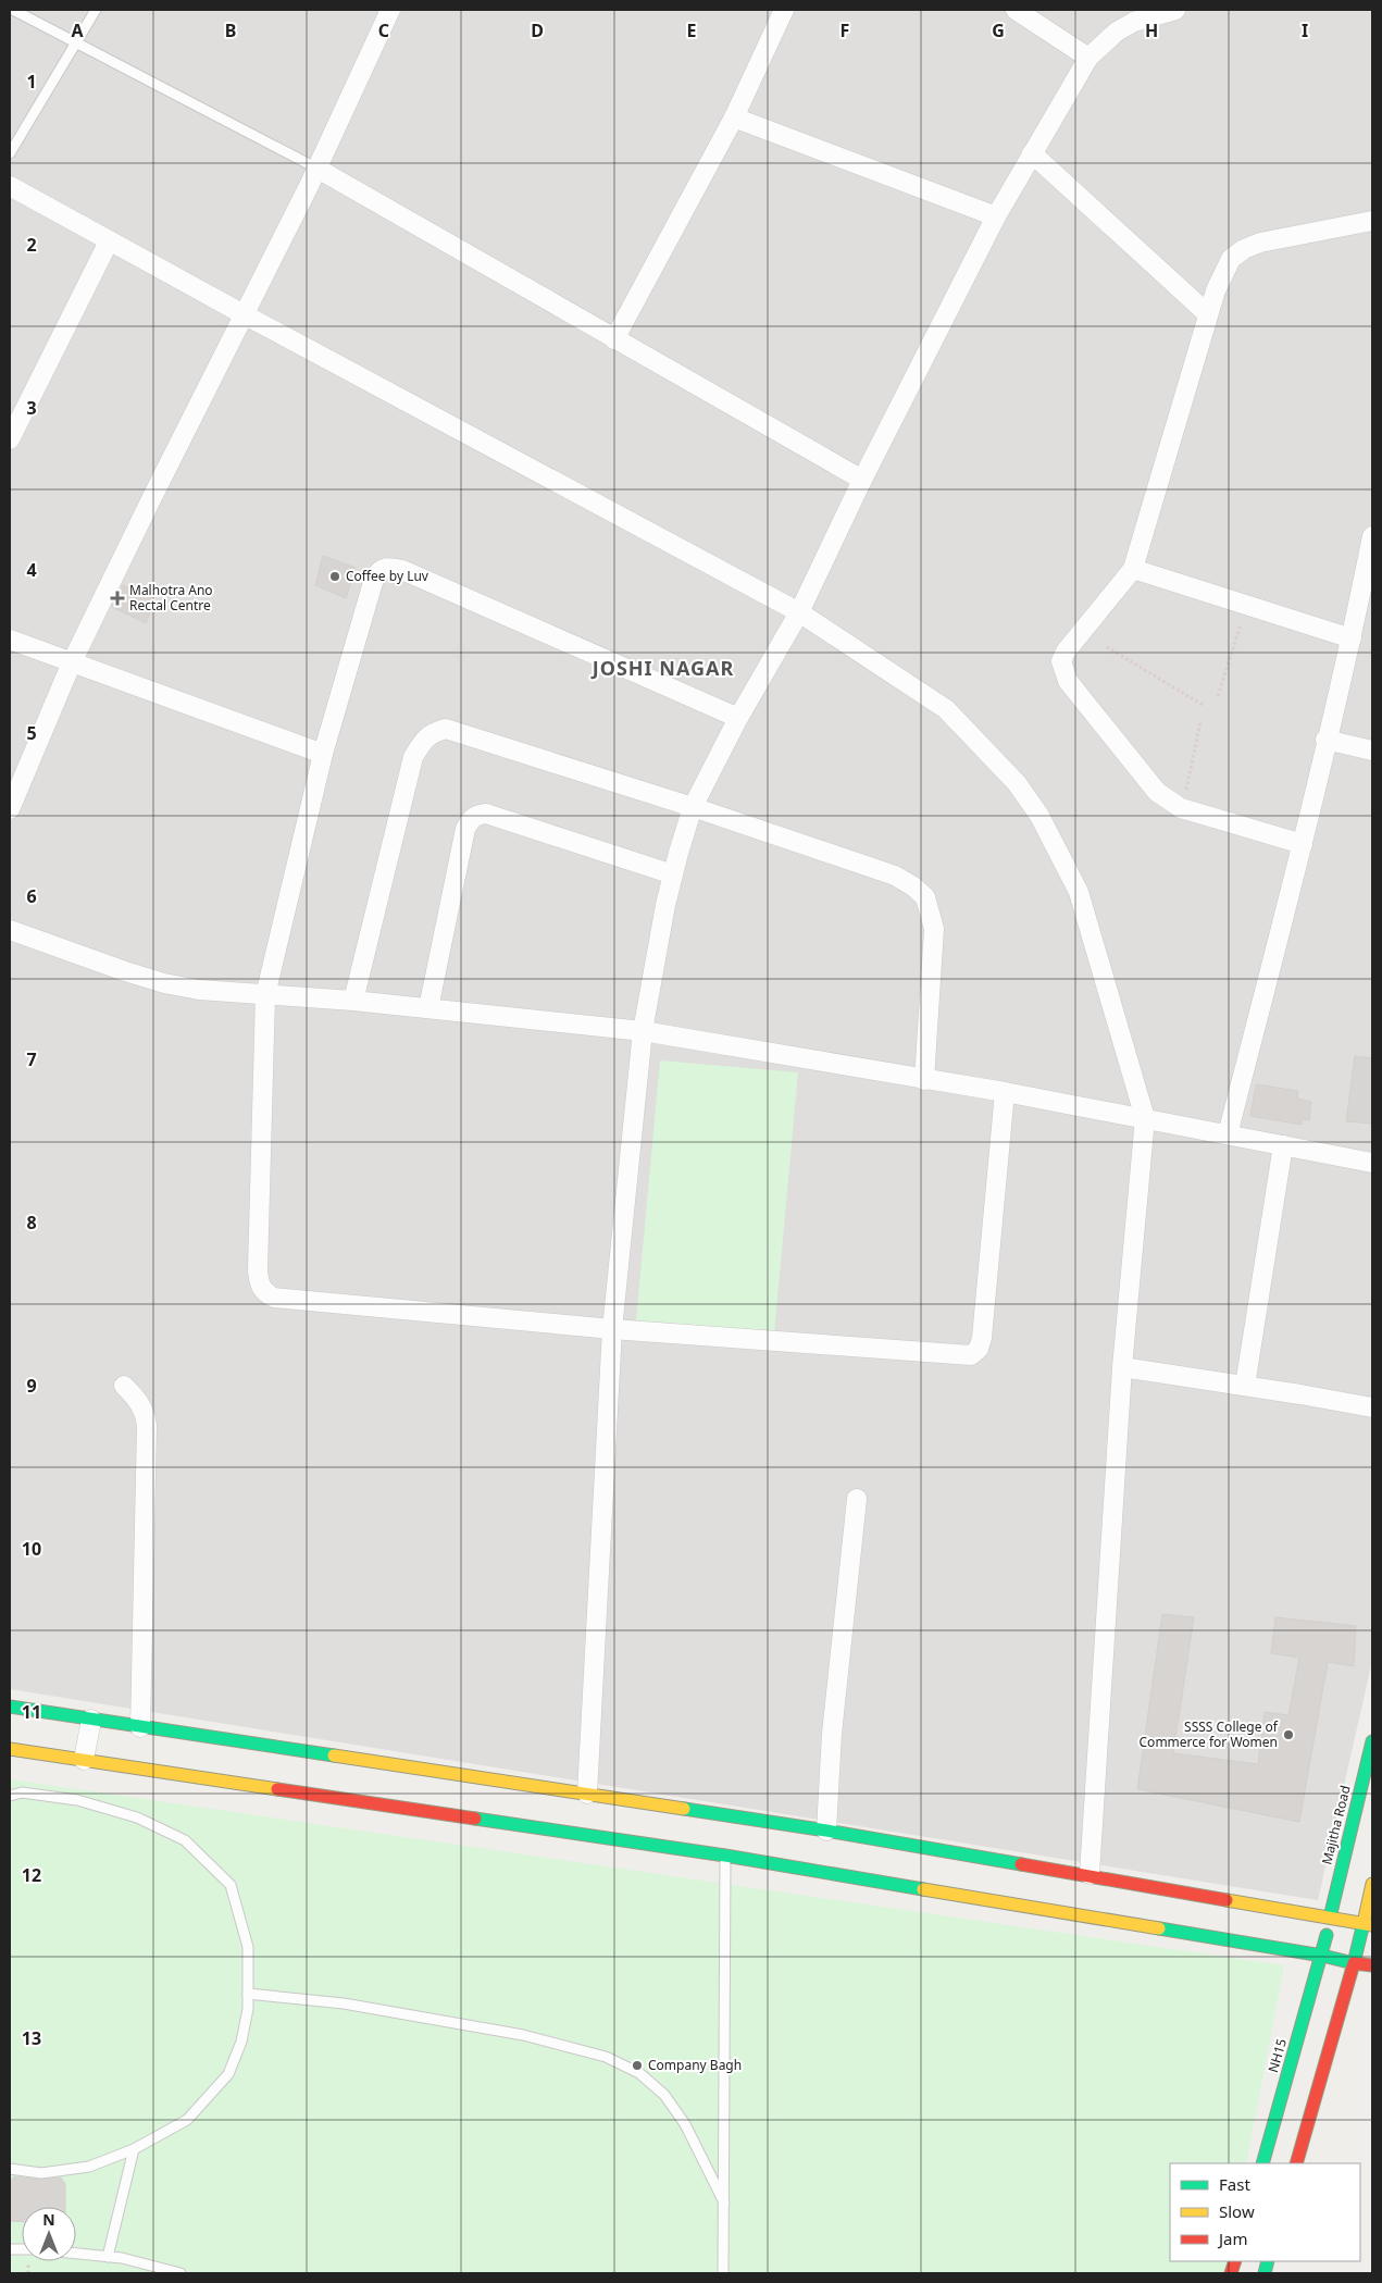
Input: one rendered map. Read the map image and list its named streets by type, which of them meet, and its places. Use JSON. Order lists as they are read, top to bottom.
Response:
{
  "streets": {
    "main road": ["Majitha Road", "NH15"]
  },
  "crossings": [
    ["Majitha Road", "NH15"]
  ],
  "districts": ["JOSHI NAGAR"],
  "places": {
    "other": ["Coffee by Luv", "SSSS College of Commerce for Women", "Company Bagh"],
    "health": ["Malhotra Ano Rectal Centre"]
  },
  "legend": ["Fast", "Slow", "Jam"],
  "north": "top",
  "grid": {
    "columns": [
      "A",
      "B",
      "C",
      "D",
      "E",
      "F",
      "G",
      "H",
      "I"
    ],
    "rows": [
      "1",
      "2",
      "3",
      "4",
      "5",
      "6",
      "7",
      "8",
      "9",
      "10",
      "11",
      "12",
      "13"
    ]
  }
}
